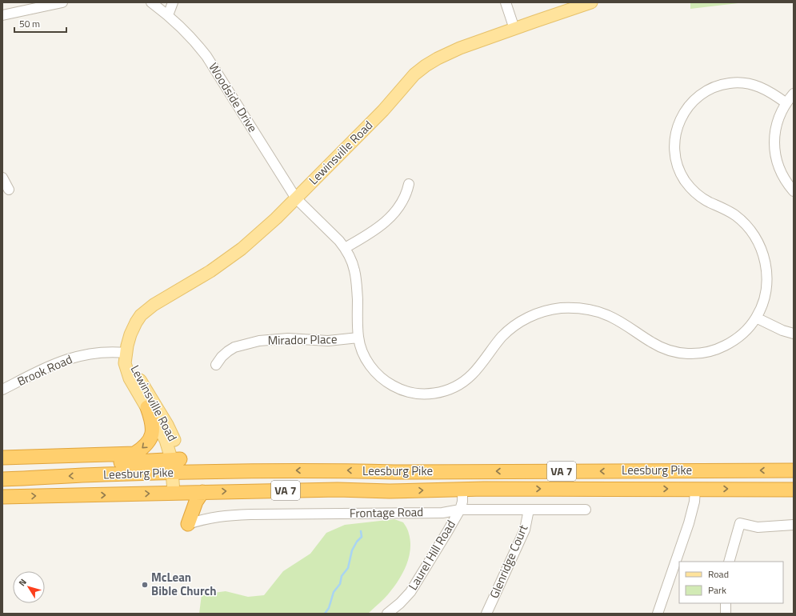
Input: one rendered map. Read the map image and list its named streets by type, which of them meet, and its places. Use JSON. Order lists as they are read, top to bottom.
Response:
{
  "streets": {
    "highway": ["Leesburg Pike", "VA 7"],
    "main road": ["Lewinsville Road"],
    "street": [
      "Woodside Drive",
      "Mirador Place",
      "Brook Road",
      "Frontage Road",
      "Laurel Hill Road",
      "Glenridge Court"
    ]
  },
  "crossings": [
    ["Woodside Drive", "Lewinsville Road"],
    ["Woodside Drive", "Mirador Place"],
    ["Lewinsville Road", "Brook Road"],
    ["Lewinsville Road", "Leesburg Pike"],
    ["Leesburg Pike", "Laurel Hill Road"],
    ["Frontage Road", "Laurel Hill Road"],
    ["Frontage Road", "Glenridge Court"]
  ],
  "places": ["McLean Bible Church"],
  "legend": ["Road", "Park"],
  "scale_bar": "50 m",
  "north": "top left"
}
